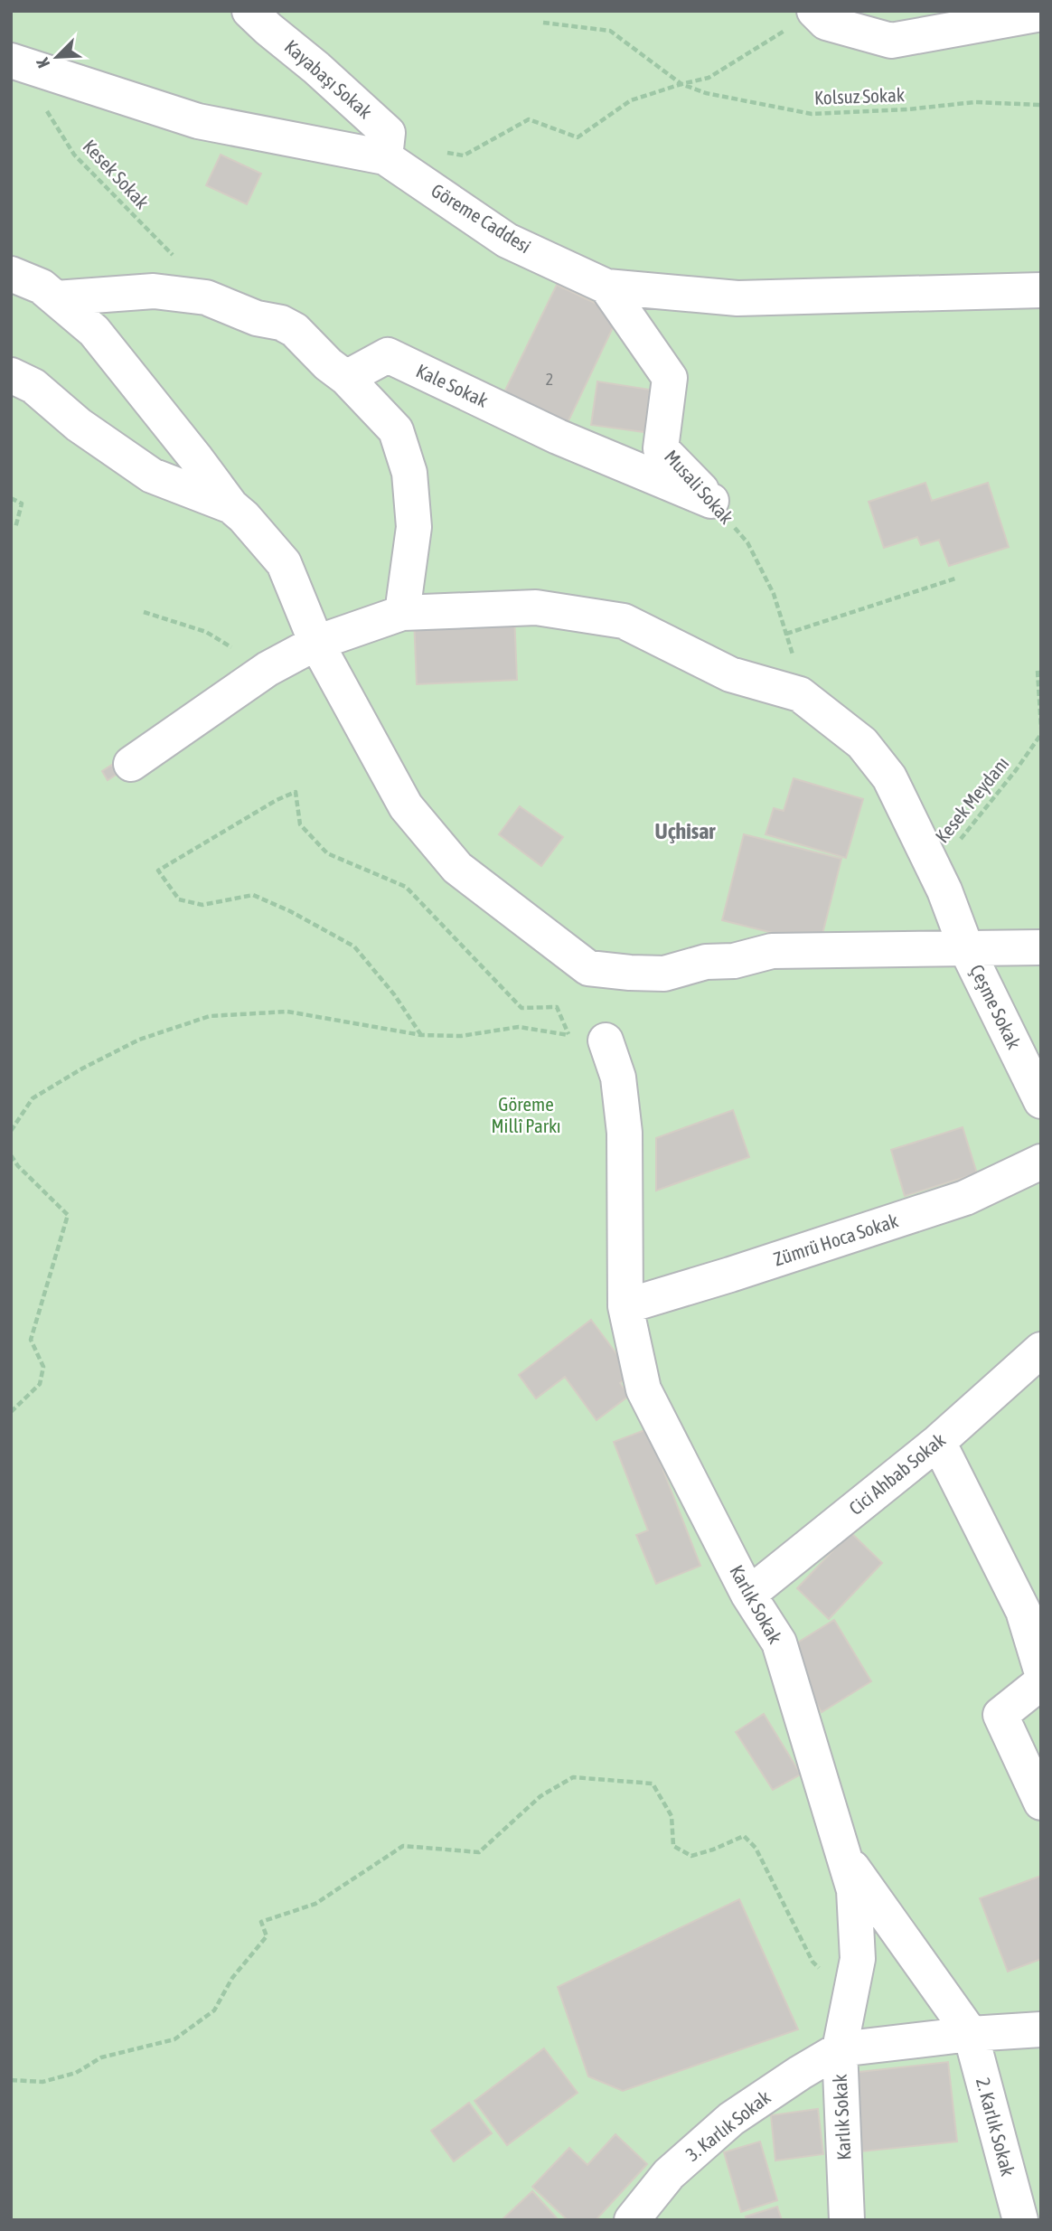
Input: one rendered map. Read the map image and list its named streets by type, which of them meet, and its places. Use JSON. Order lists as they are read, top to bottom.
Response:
{
  "streets": {
    "street": [
      "Kayabaşı Sokak",
      "Göreme Caddesi",
      "Kale Sokak",
      "Musali Sokak",
      "Çeşme Sokak",
      "Zümrü Hoca Sokak",
      "Cici Ahbab Sokak",
      "Karlık Sokak",
      "3. Karlık Sokak",
      "2. Karlık Sokak"
    ],
    "path": ["Kolsuz Sokak", "Kesek Sokak", "Kesek Meydanı"]
  },
  "crossings": [
    ["Kayabaşı Sokak", "Göreme Caddesi"],
    ["Kesek Sokak", "Göreme Caddesi"],
    ["Göreme Caddesi", "Musali Sokak"],
    ["Kale Sokak", "Musali Sokak"],
    ["Musali Sokak", "Çeşme Sokak"],
    ["Kesek Meydanı", "Çeşme Sokak"],
    ["Zümrü Hoca Sokak", "Karlık Sokak"],
    ["Cici Ahbab Sokak", "Karlık Sokak"],
    ["Karlık Sokak", "3. Karlık Sokak"]
  ],
  "districts": ["Uçhisar"],
  "parks": ["Göreme Millî Parkı"],
  "house_numbers": ["2"],
  "north": "bottom left"
}
